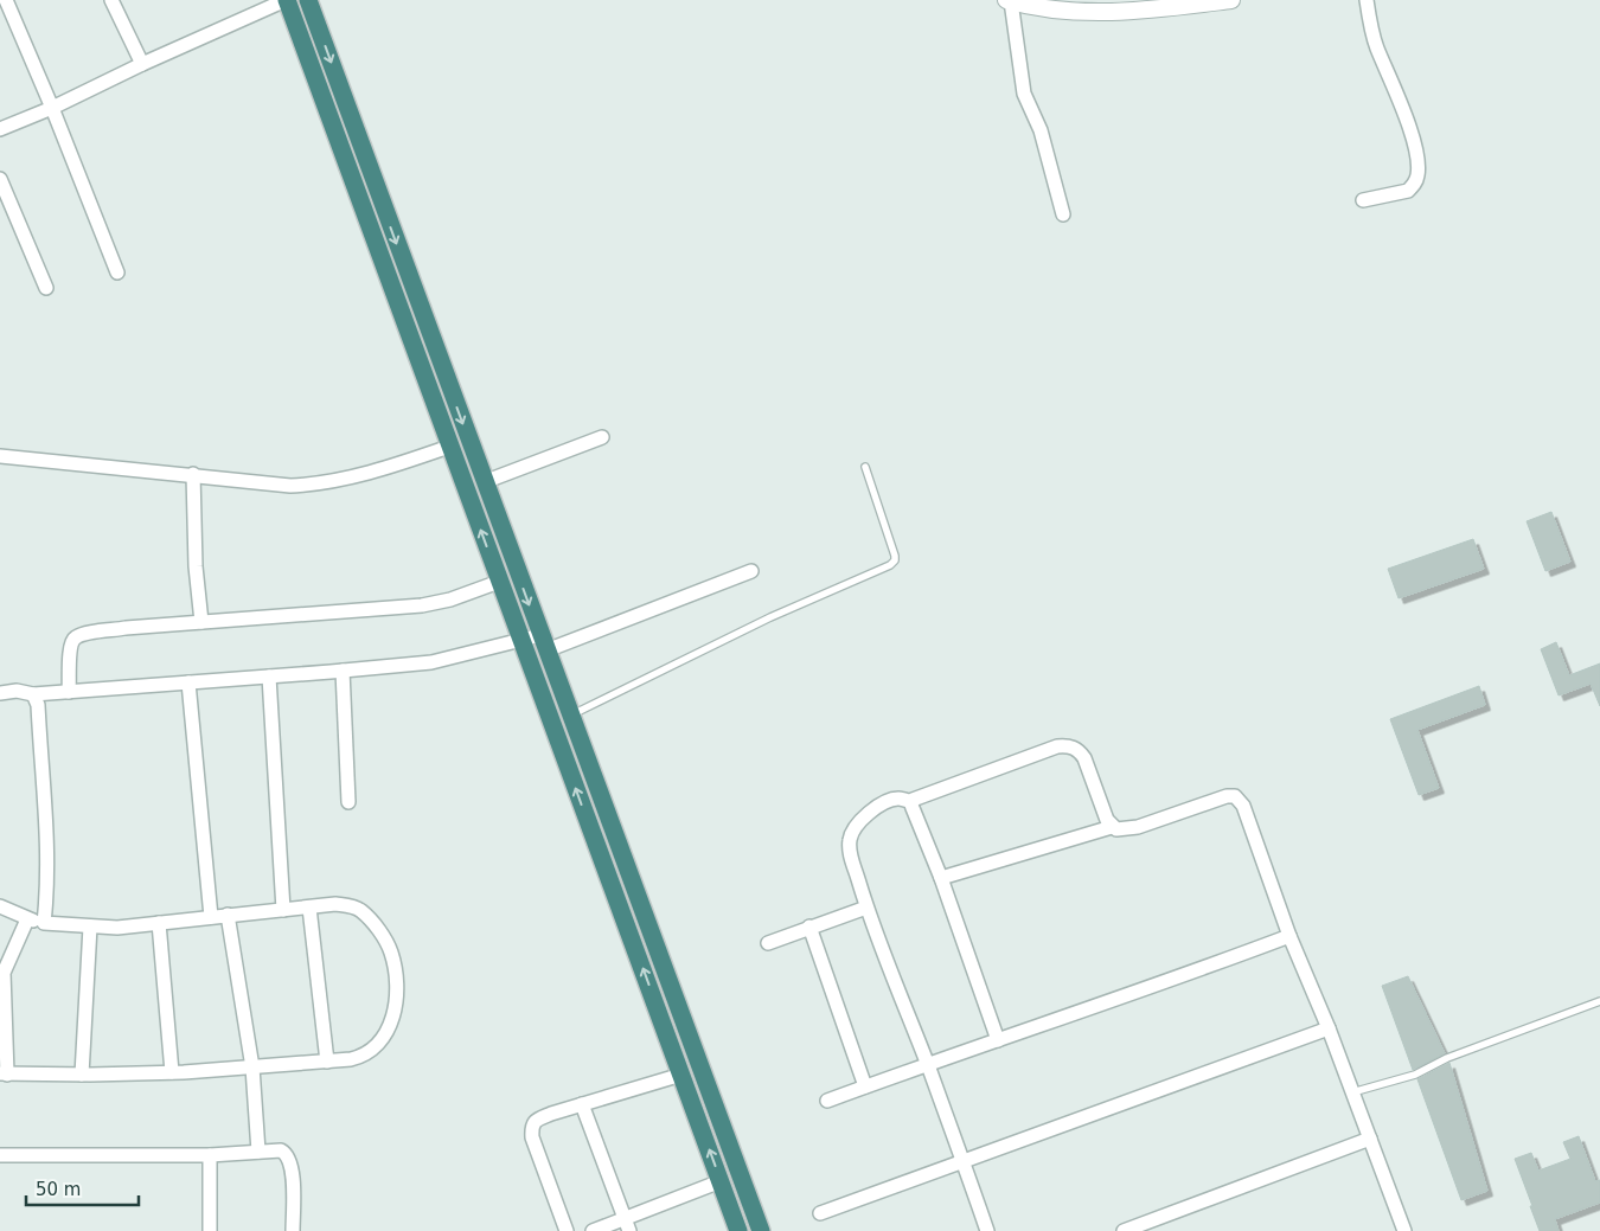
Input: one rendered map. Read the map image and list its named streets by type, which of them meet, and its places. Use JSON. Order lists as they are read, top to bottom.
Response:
{
  "scale_bar": "50 m"
}
